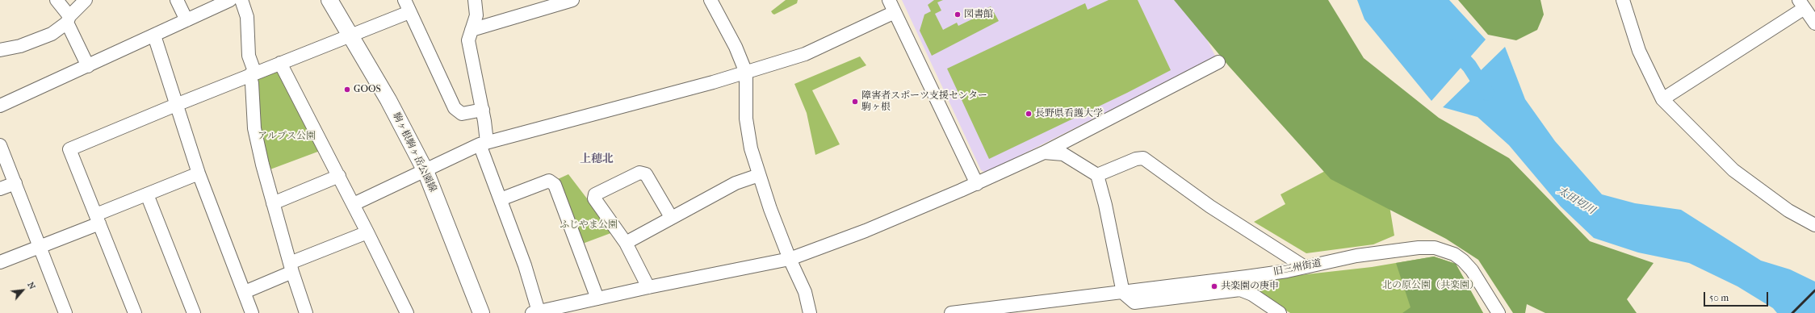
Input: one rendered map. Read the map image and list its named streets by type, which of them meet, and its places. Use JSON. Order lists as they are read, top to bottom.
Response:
{
  "streets": {
    "main road": ["駒ヶ根駒ヶ岳公園線"],
    "street": ["旧三州街道"]
  },
  "districts": ["上穂北"],
  "water": ["太田切川"],
  "parks": ["アルプス公園", "ふじやま公園", "北の原公園（共楽園）"],
  "places": [
    "図書館",
    "GOOS",
    "障害者スポーツ支援センター 駒ヶ根",
    "長野県看護大学",
    "共楽園の庚申"
  ],
  "scale_bar": "50 m",
  "north": "top right"
}
